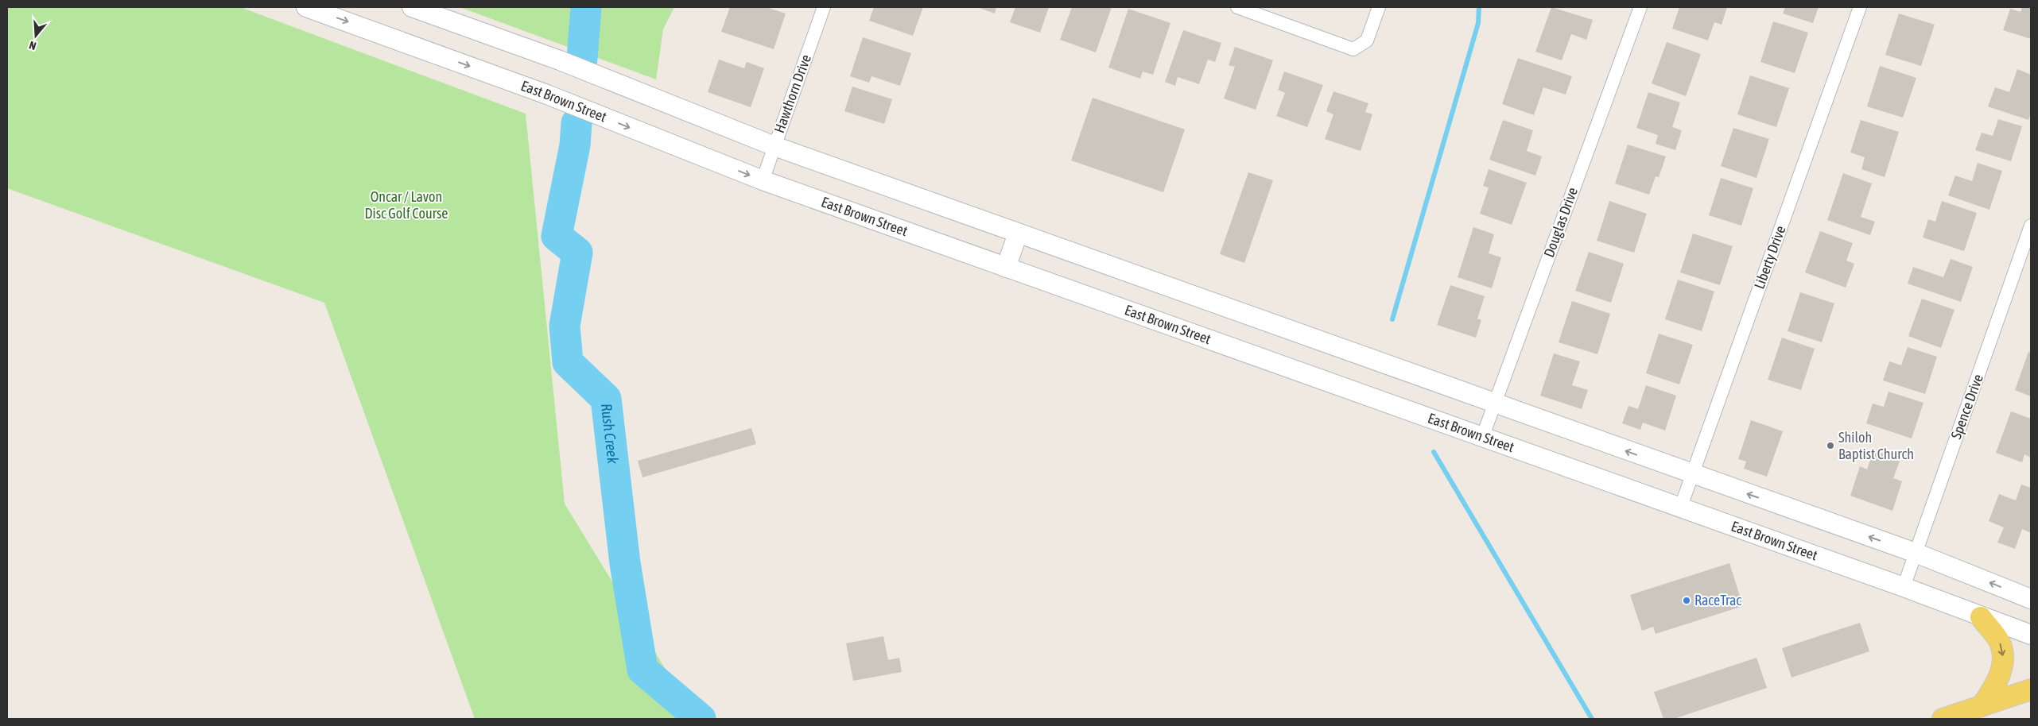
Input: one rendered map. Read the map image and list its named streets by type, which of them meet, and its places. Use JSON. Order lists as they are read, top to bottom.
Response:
{
  "streets": {
    "main road": ["East Brown Street"],
    "street": [
      "Hawthorn Drive",
      "Douglas Drive",
      "Liberty Drive",
      "Spence Drive"
    ]
  },
  "crossings": [
    ["Hawthorn Drive", "East Brown Street"],
    ["East Brown Street", "Douglas Drive"],
    ["East Brown Street", "Liberty Drive"],
    ["East Brown Street", "Spence Drive"]
  ],
  "water": ["Rush Creek"],
  "parks": ["Oncar / Lavon Disc Golf Course"],
  "places": ["Shiloh Baptist Church", "RaceTrac"],
  "north": "bottom"
}
